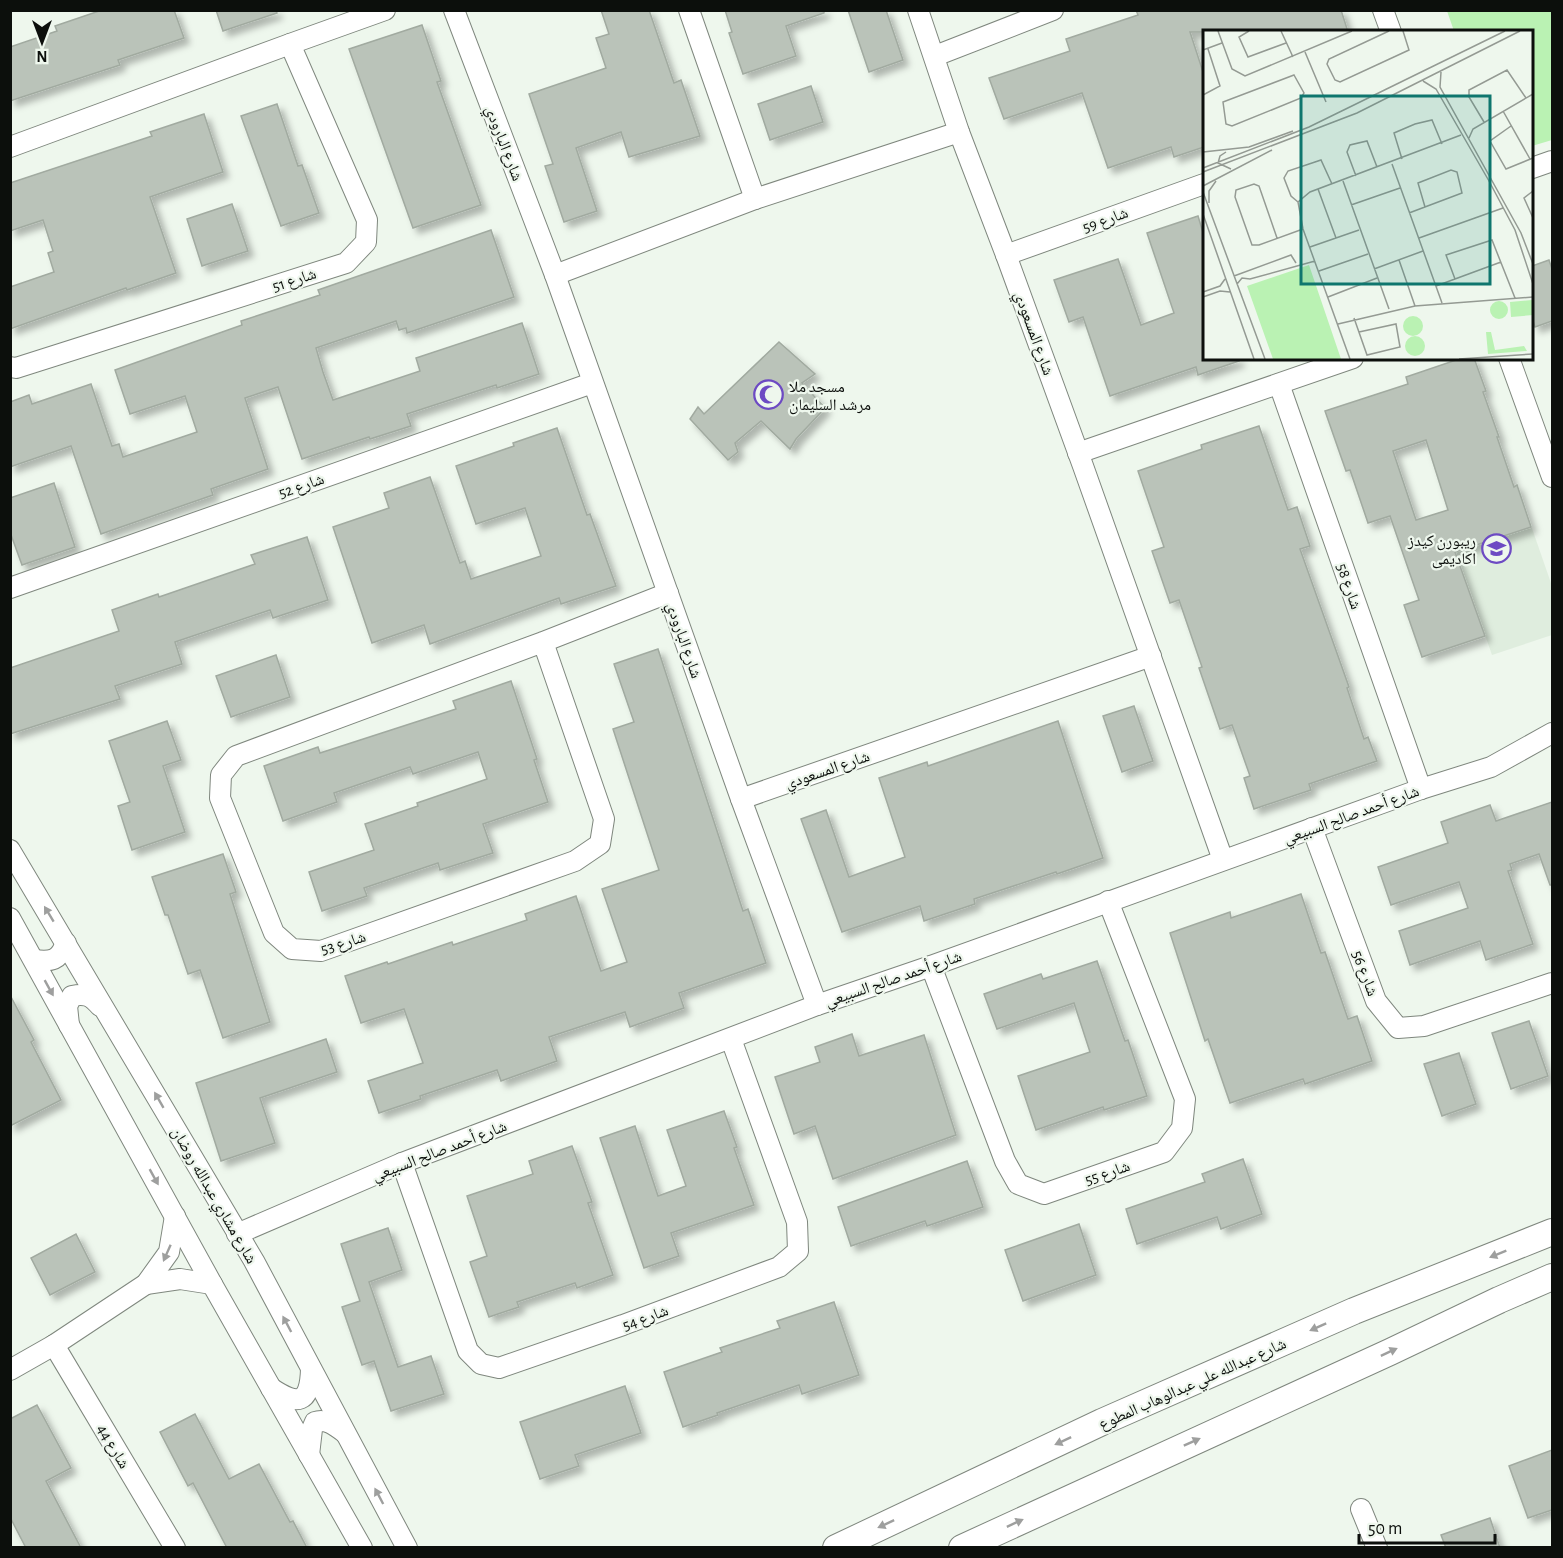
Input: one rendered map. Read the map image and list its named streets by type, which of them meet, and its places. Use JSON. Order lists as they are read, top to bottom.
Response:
{
  "streets": {
    "main road": ["شارع عبدالله علي عبدالوهاب المطوع"],
    "street": [
      "شارع البارودي",
      "شارع 59",
      "شارع 51",
      "شارع المسعودي",
      "شارع 52",
      "شارع 58",
      "شارع أحمد صالح السبيعي",
      "شارع 53",
      "شارع 56",
      "شارع 55",
      "شارع مشاري عبدالله روضان",
      "شارع 54",
      "شارع 44"
    ]
  },
  "crossings": [
    ["شارع البارودي", "شارع المسعودي"],
    ["شارع البارودي", "شارع 52"],
    ["شارع البارودي", "شارع أحمد صالح السبيعي"],
    ["شارع البارودي", "شارع 53"],
    ["شارع 59", "شارع المسعودي"],
    ["شارع المسعودي", "شارع أحمد صالح السبيعي"],
    ["شارع 58", "شارع أحمد صالح السبيعي"],
    ["شارع أحمد صالح السبيعي", "شارع 56"],
    ["شارع أحمد صالح السبيعي", "شارع 55"],
    ["شارع أحمد صالح السبيعي", "شارع مشاري عبدالله روضان"],
    ["شارع أحمد صالح السبيعي", "شارع 54"]
  ],
  "places": {
    "mosque": ["مسجد ملا مرشد السليمان"],
    "school or university": ["ريبورن كيدز اكاديمى"]
  },
  "scale_bar": "50 m",
  "north": "bottom"
}
